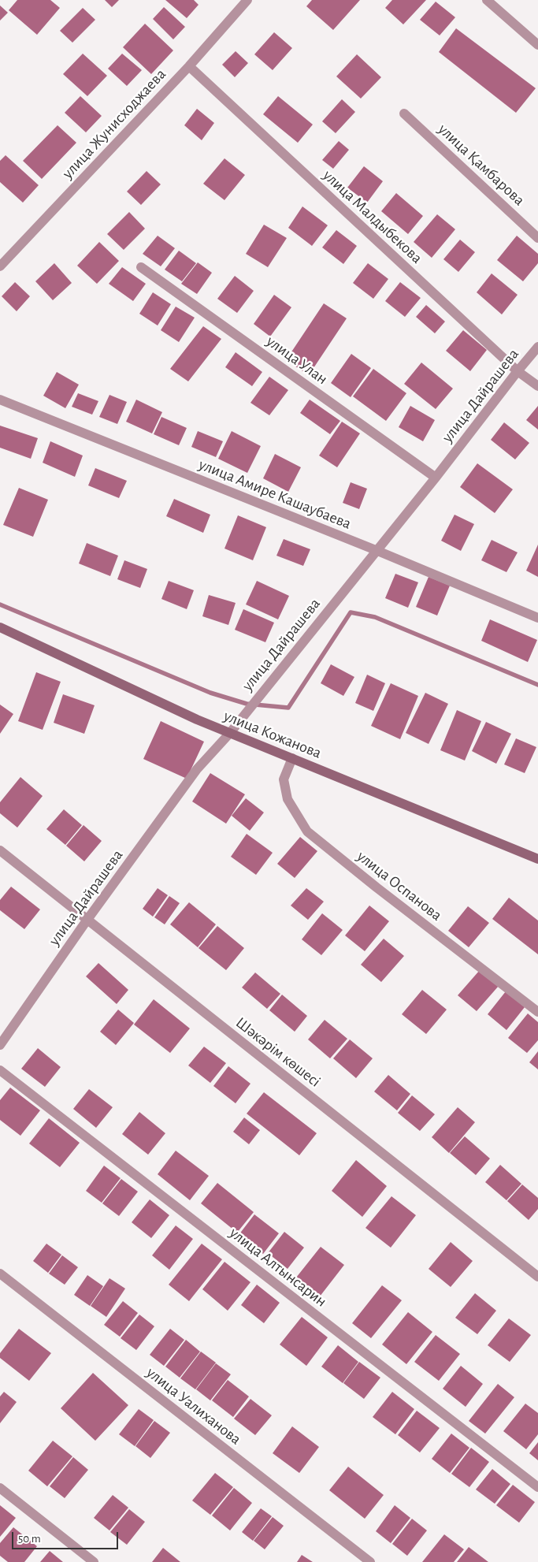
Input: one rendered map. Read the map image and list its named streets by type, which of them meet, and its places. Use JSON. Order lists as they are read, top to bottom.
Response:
{
  "streets": {
    "main road": ["улица Кожанова"],
    "street": [
      "улица Жунисходжаева",
      "улица Қамбарова",
      "улица Малдыбекова",
      "улица Улан",
      "улица Дайрашева",
      "улица Амире Кашаубаева",
      "улица Оспанова",
      "Шәкәрім көшесі",
      "улица Алтынсарин",
      "улица Уалиханова"
    ]
  },
  "crossings": [
    ["улица Жунисходжаева", "улица Малдыбекова"],
    ["улица Малдыбекова", "улица Дайрашева"],
    ["улица Улан", "улица Дайрашева"],
    ["улица Дайрашева", "улица Амире Кашаубаева"],
    ["улица Дайрашева", "улица Кожанова"],
    ["улица Дайрашева", "Шәкәрім көшесі"],
    ["улица Кожанова", "улица Оспанова"]
  ],
  "scale_bar": "50 m"
}
